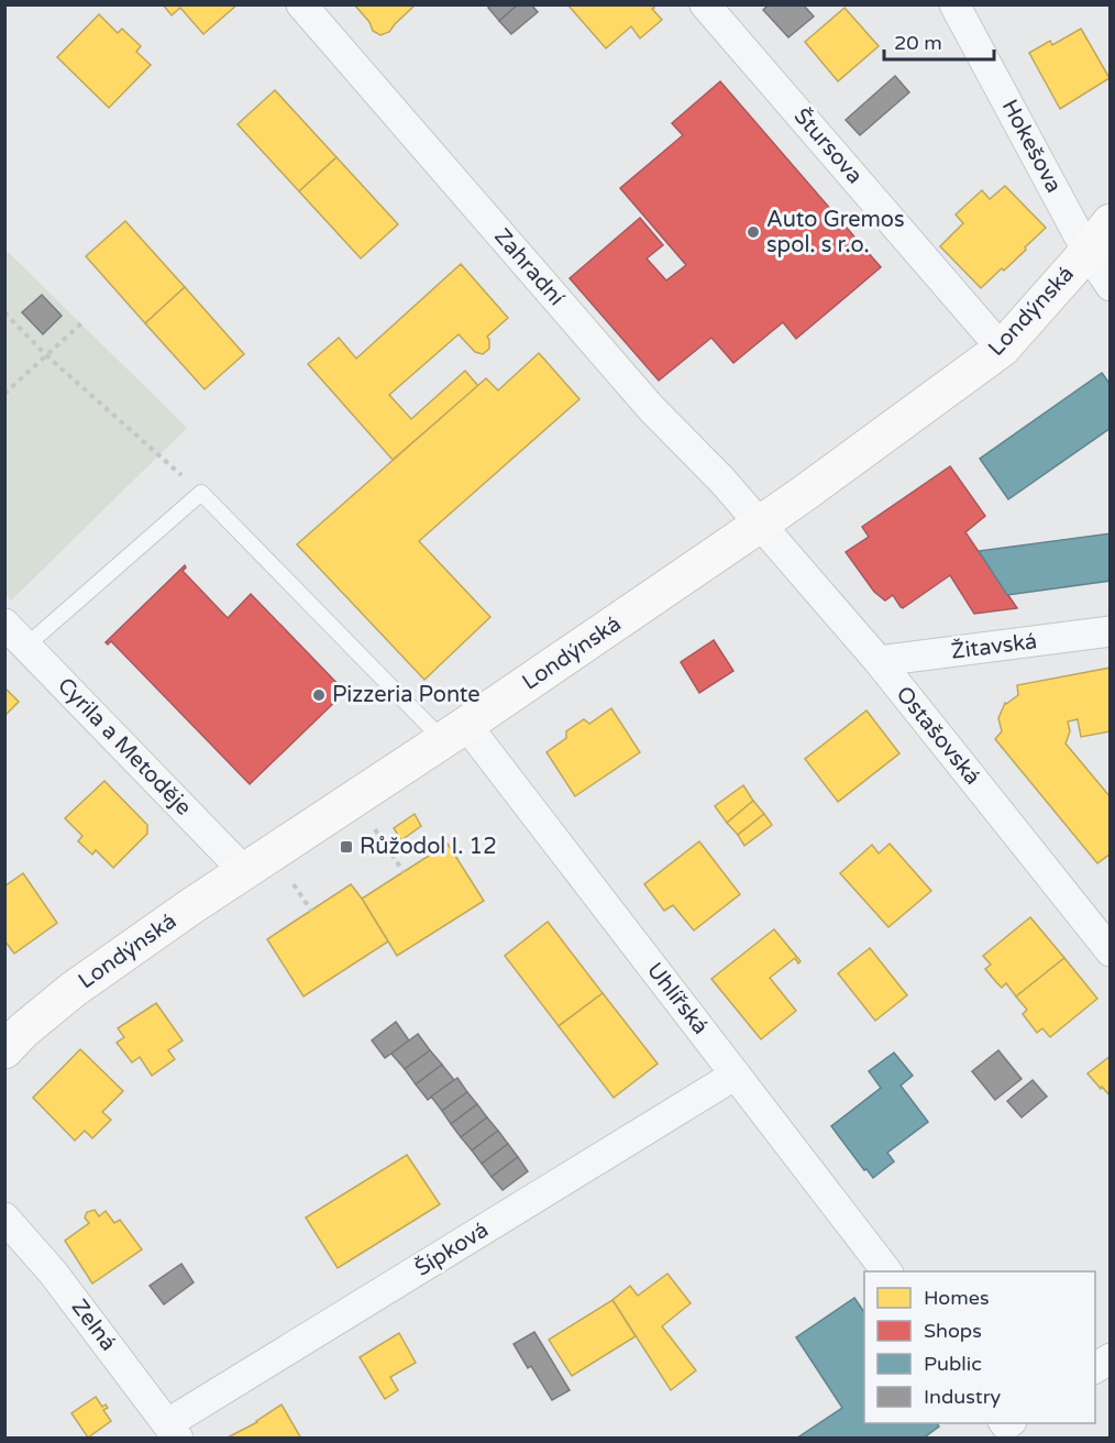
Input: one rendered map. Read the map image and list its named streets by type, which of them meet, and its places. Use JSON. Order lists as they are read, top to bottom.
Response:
{
  "streets": {
    "main road": ["Londýnská"],
    "street": [
      "Štursova",
      "Hokešova",
      "Zahradní",
      "Žitavská",
      "Ostašovská",
      "Cyrila a Metoděje",
      "Uhlířská",
      "Šípková",
      "Zelná"
    ]
  },
  "crossings": [
    ["Štursova", "Londýnská"],
    ["Hokešova", "Londýnská"],
    ["Zahradní", "Londýnská"],
    ["Zahradní", "Ostašovská"],
    ["Londýnská", "Ostašovská"],
    ["Londýnská", "Cyrila a Metoděje"],
    ["Londýnská", "Uhlířská"],
    ["Žitavská", "Ostašovská"],
    ["Uhlířská", "Šípková"],
    ["Šípková", "Zelná"]
  ],
  "places": {
    "other": ["Auto Gremos spol. s r.o.", "Pizzeria Ponte"],
    "transit": ["Růžodol I. 12"]
  },
  "legend": [
    "Homes",
    "Shops",
    "Public",
    "Industry"
  ],
  "scale_bar": "20 m"
}
